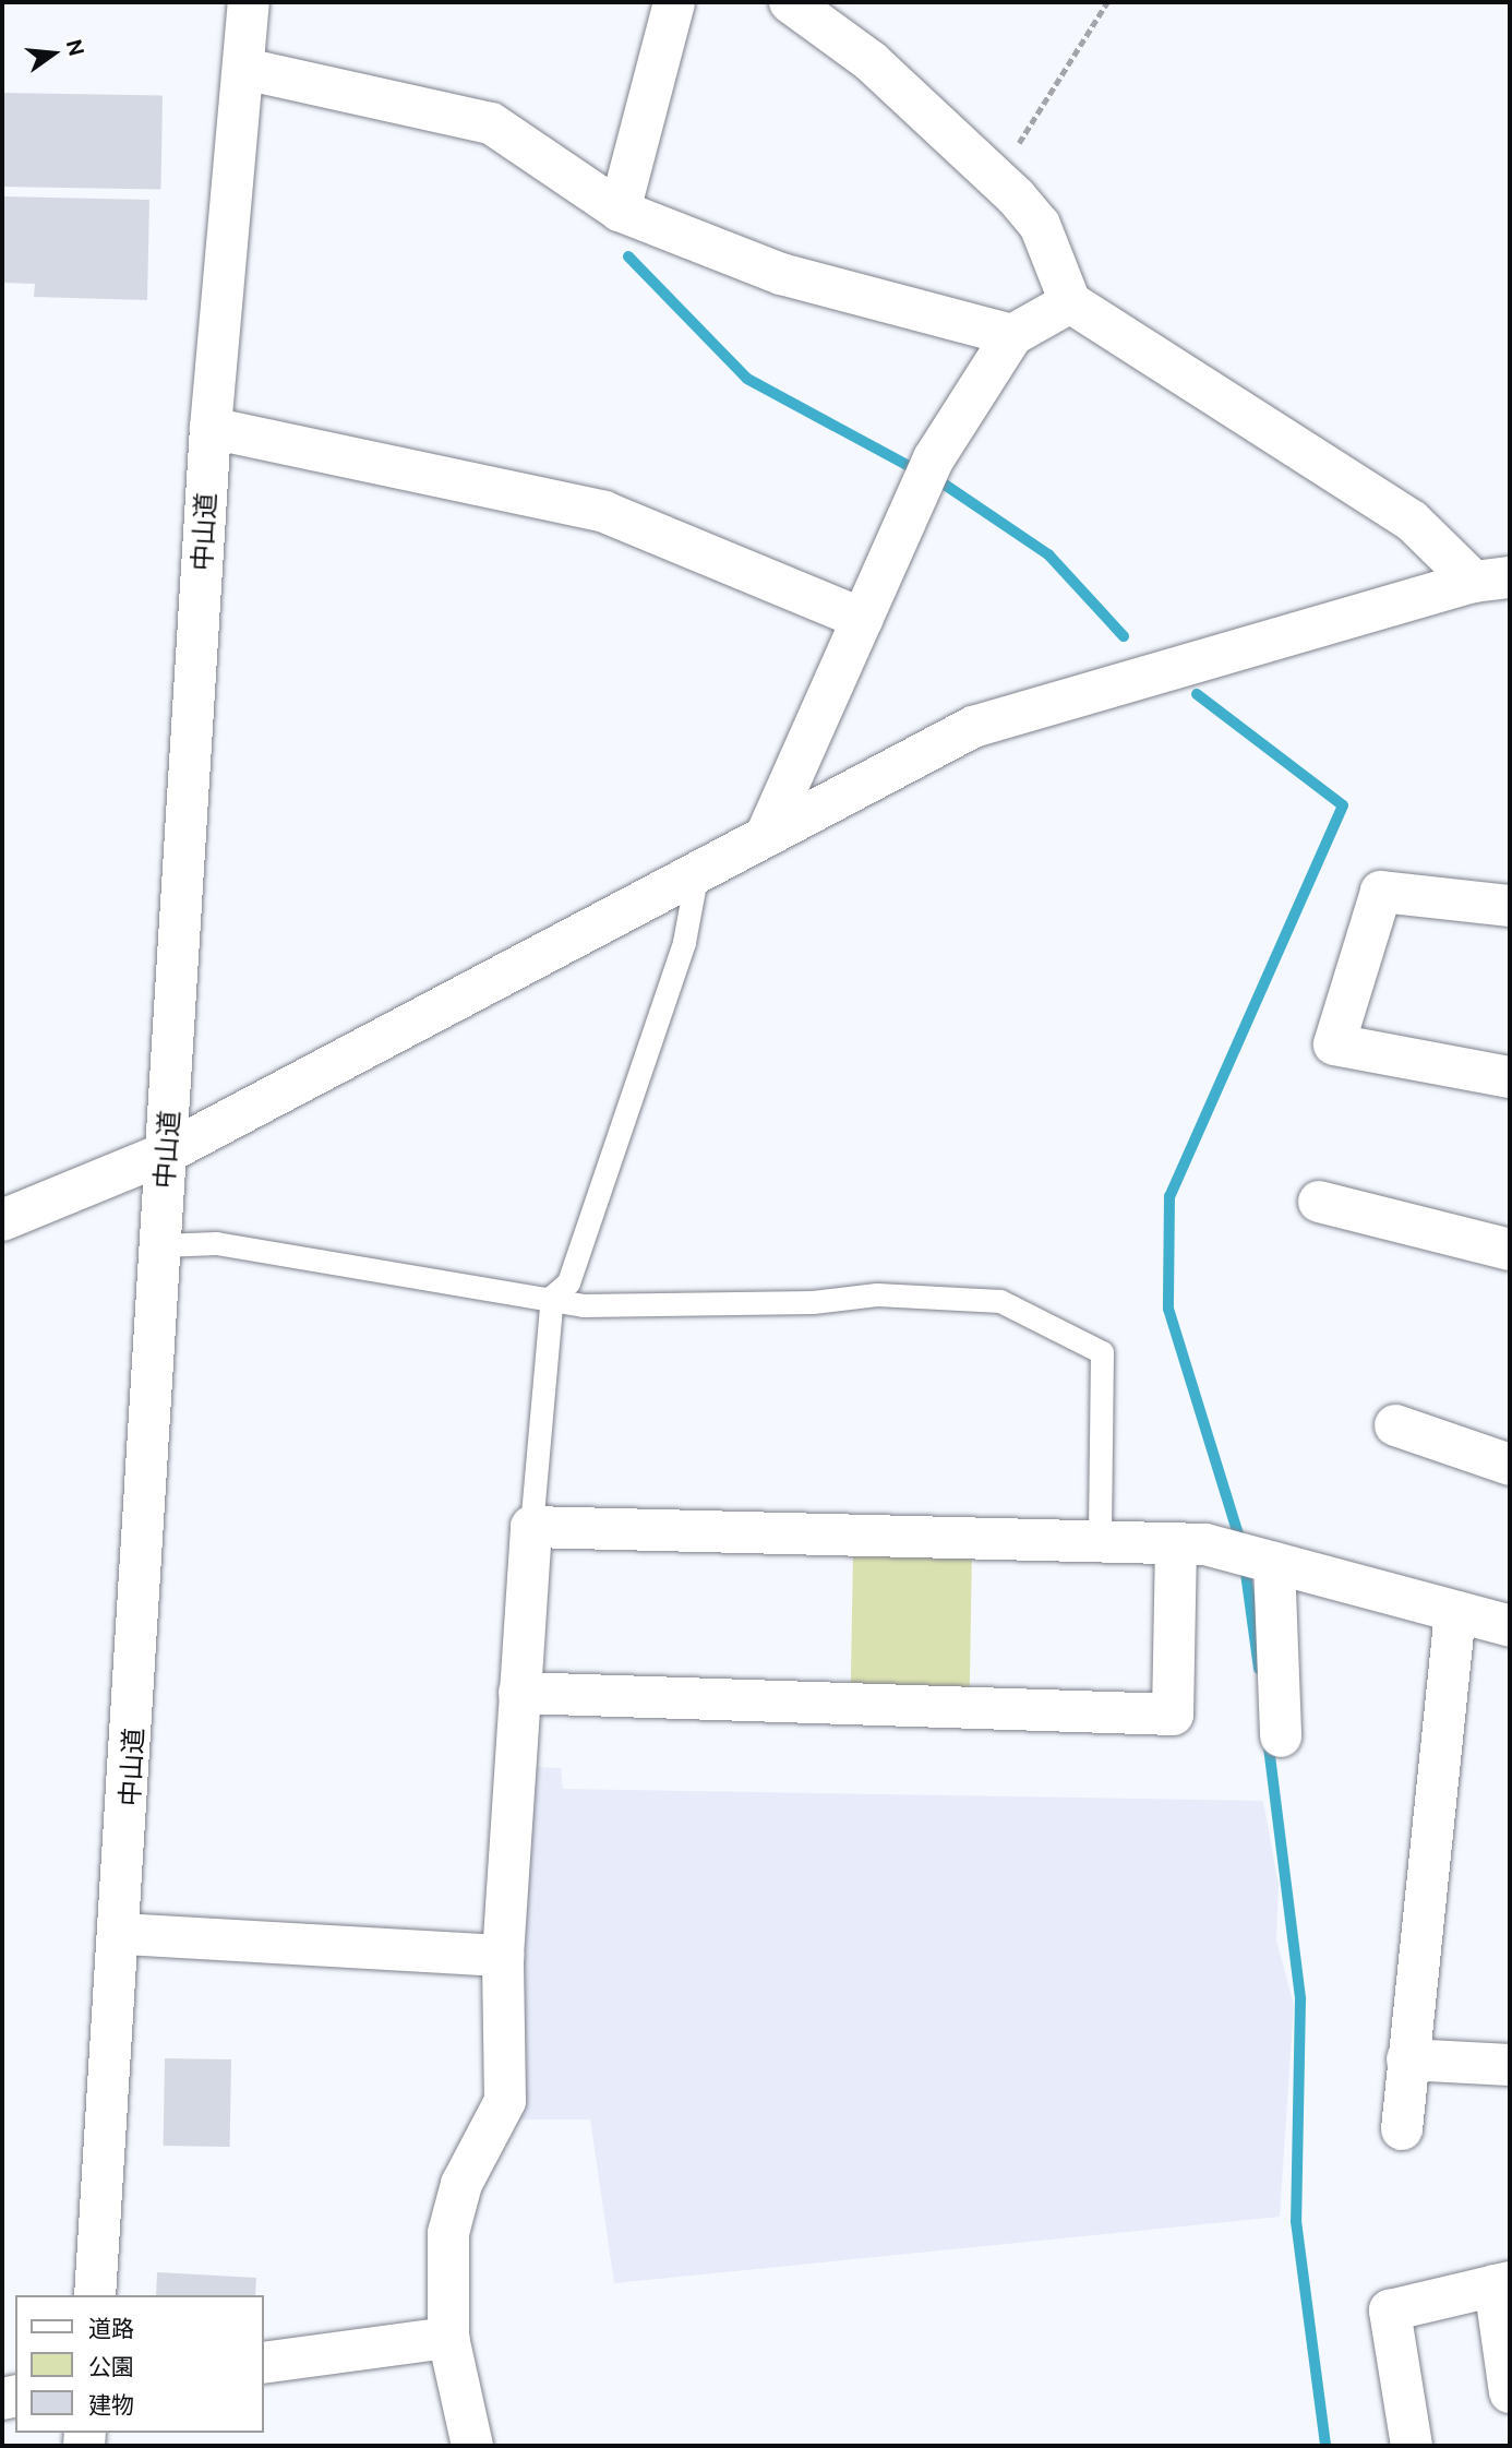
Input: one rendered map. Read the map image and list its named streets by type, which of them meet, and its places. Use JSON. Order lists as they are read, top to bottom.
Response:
{
  "streets": {
    "main road": ["中山道"]
  },
  "legend": ["道路", "公園", "建物"],
  "north": "right"
}
